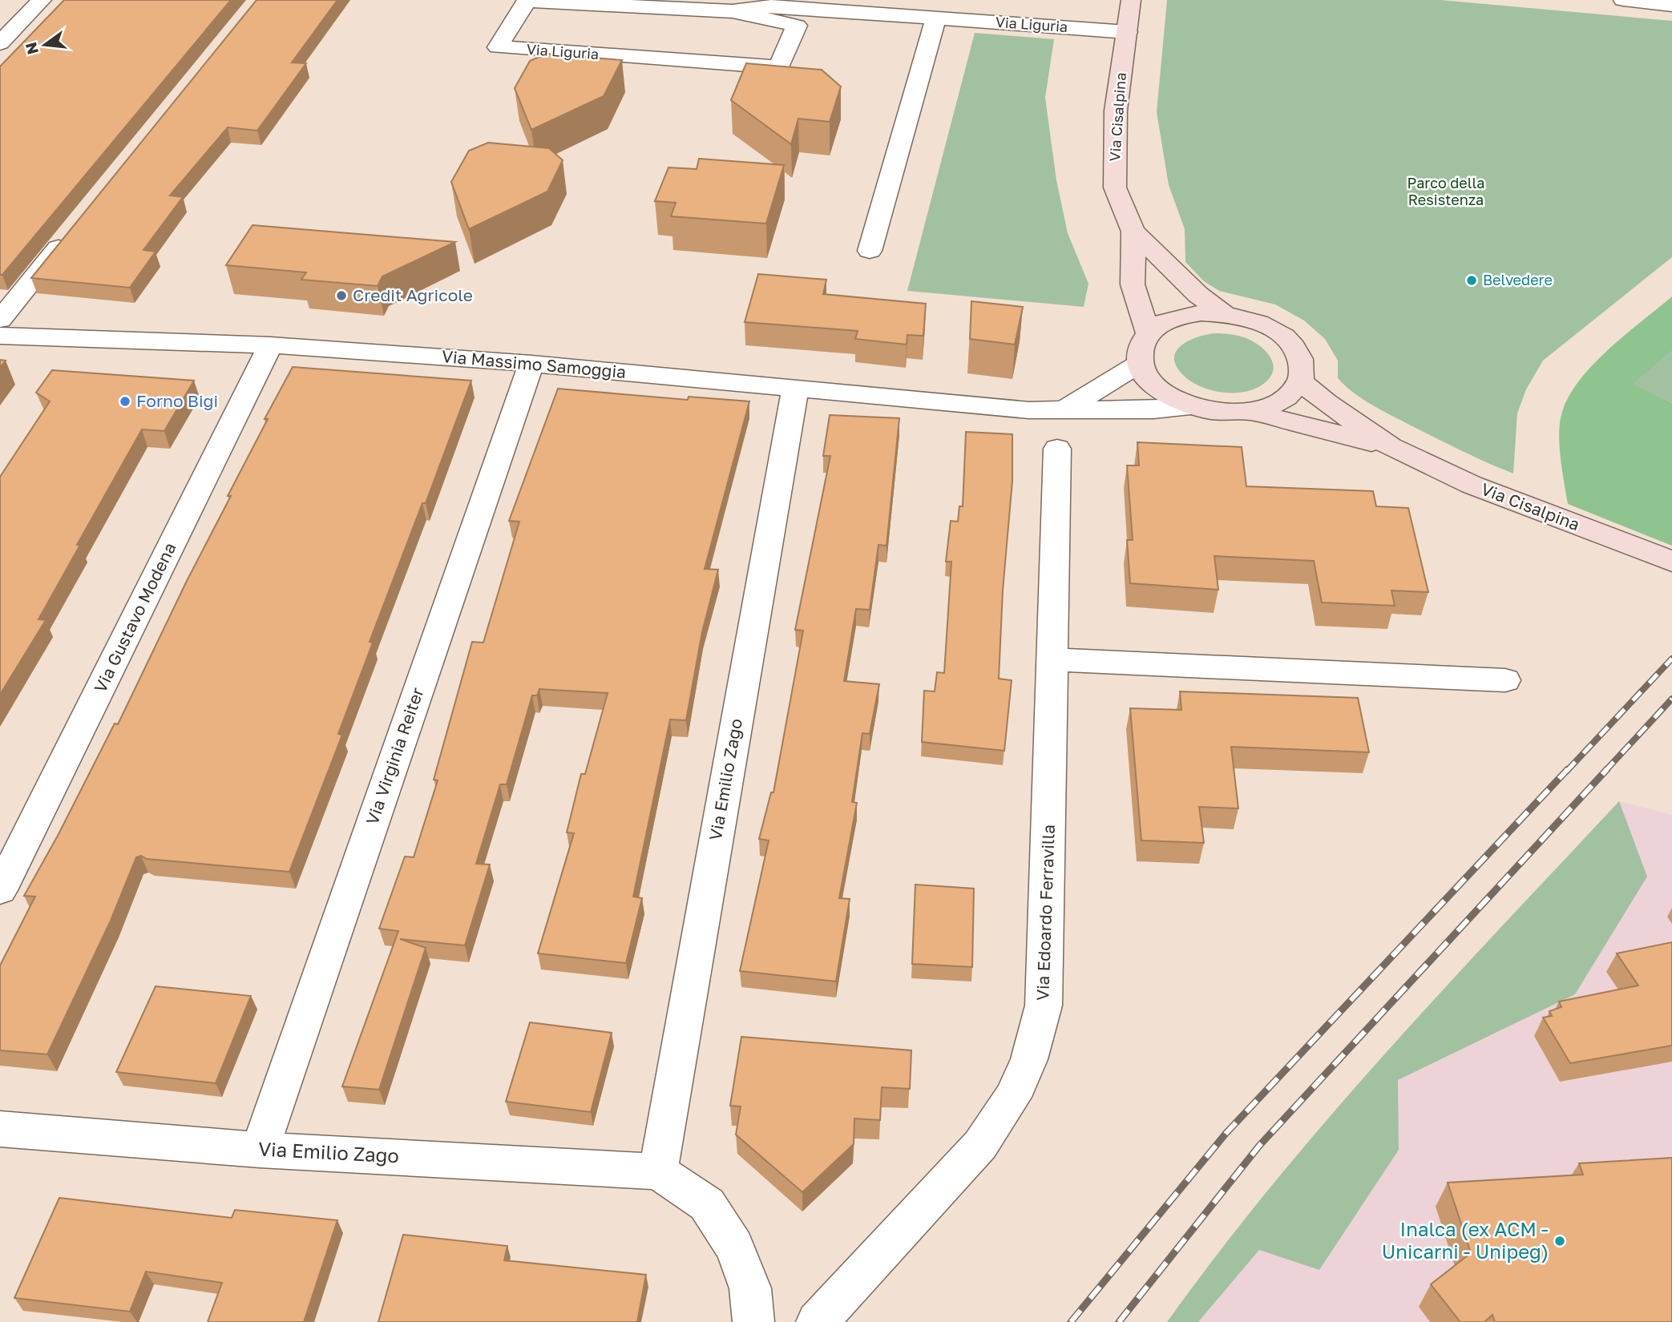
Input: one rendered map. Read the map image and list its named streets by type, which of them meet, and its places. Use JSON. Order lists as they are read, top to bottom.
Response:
{
  "streets": {
    "main road": ["Via Cisalpina"],
    "street": [
      "Via Liguria",
      "Via Massimo Samoggia",
      "Via Gustavo Modena",
      "Via Virginia Reiter",
      "Via Emilio Zago",
      "Via Edoardo Ferravilla"
    ]
  },
  "crossings": [
    ["Via Liguria", "Via Cisalpina"],
    ["Via Cisalpina", "Via Massimo Samoggia"],
    ["Via Massimo Samoggia", "Via Gustavo Modena"],
    ["Via Massimo Samoggia", "Via Virginia Reiter"],
    ["Via Massimo Samoggia", "Via Emilio Zago"],
    ["Via Virginia Reiter", "Via Emilio Zago"]
  ],
  "parks": ["Parco della Resistenza"],
  "places": [
    "Belvedere",
    "Credit Agricole",
    "Forno Bigi",
    "Inalca (ex ACM - Unicarni - Unipeg)"
  ],
  "north": "left"
}
